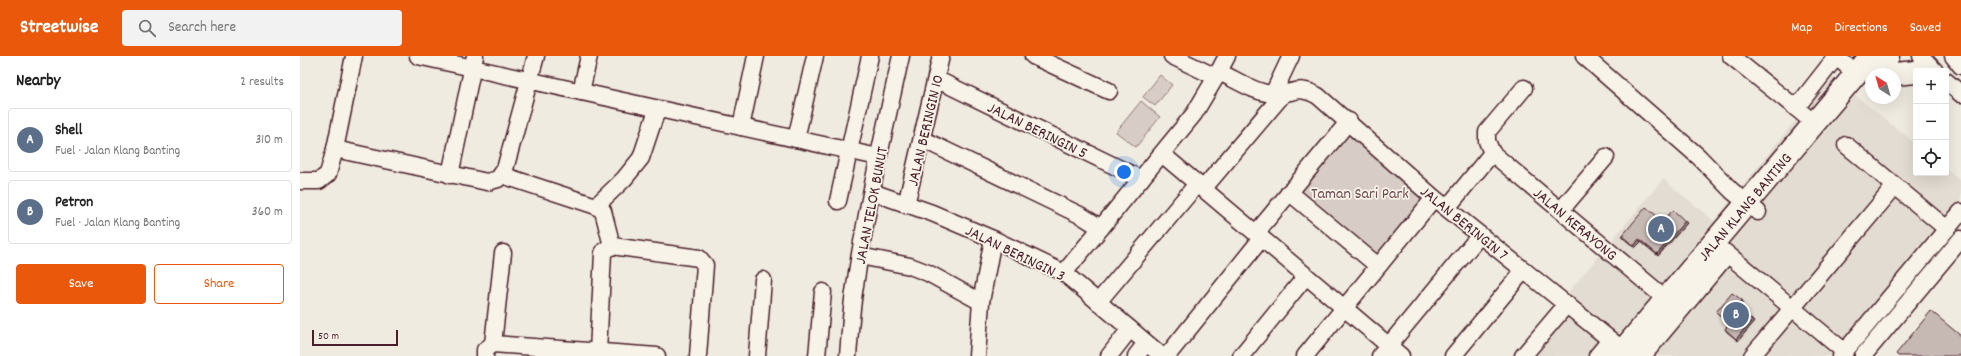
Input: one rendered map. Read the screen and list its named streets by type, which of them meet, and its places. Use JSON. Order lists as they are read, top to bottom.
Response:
{
  "streets": {
    "highway": ["JALAN KLANG BANTING"],
    "street": [
      "JALAN BERINGIN 5",
      "JALAN BERINGIN 10",
      "JALAN TELOK BUNUT",
      "JALAN BERINGIN 7",
      "JALAN KERAYONG",
      "JALAN BERINGIN 3"
    ]
  },
  "crossings": [
    ["JALAN BERINGIN 5", "JALAN BERINGIN 10"],
    ["JALAN BERINGIN 10", "JALAN BERINGIN 3"],
    ["JALAN TELOK BUNUT", "JALAN BERINGIN 3"],
    ["JALAN KLANG BANTING", "JALAN BERINGIN 7"],
    ["JALAN KLANG BANTING", "JALAN KERAYONG"]
  ],
  "parks": ["Taman Sari Park"],
  "scale_bar": "50 m",
  "north": "top left",
  "page": {
    "header": "Streetwise",
    "search": "Search here",
    "nav": ["Map", "Directions", "Saved"],
    "heading": ["Nearby", "2 results"],
    "map_buttons": ["+", "−"],
    "list": [
      {
        "mark": "A",
        "name": "Shell",
        "note": "Fuel · Jalan Klang Banting",
        "value": "310 m"
      },
      {
        "mark": "B",
        "name": "Petron",
        "note": "Fuel · Jalan Klang Banting",
        "value": "360 m"
      }
    ],
    "pins": ["A", "B"],
    "buttons": ["Save", "Share"],
    "scale": "50 m"
  }
}
